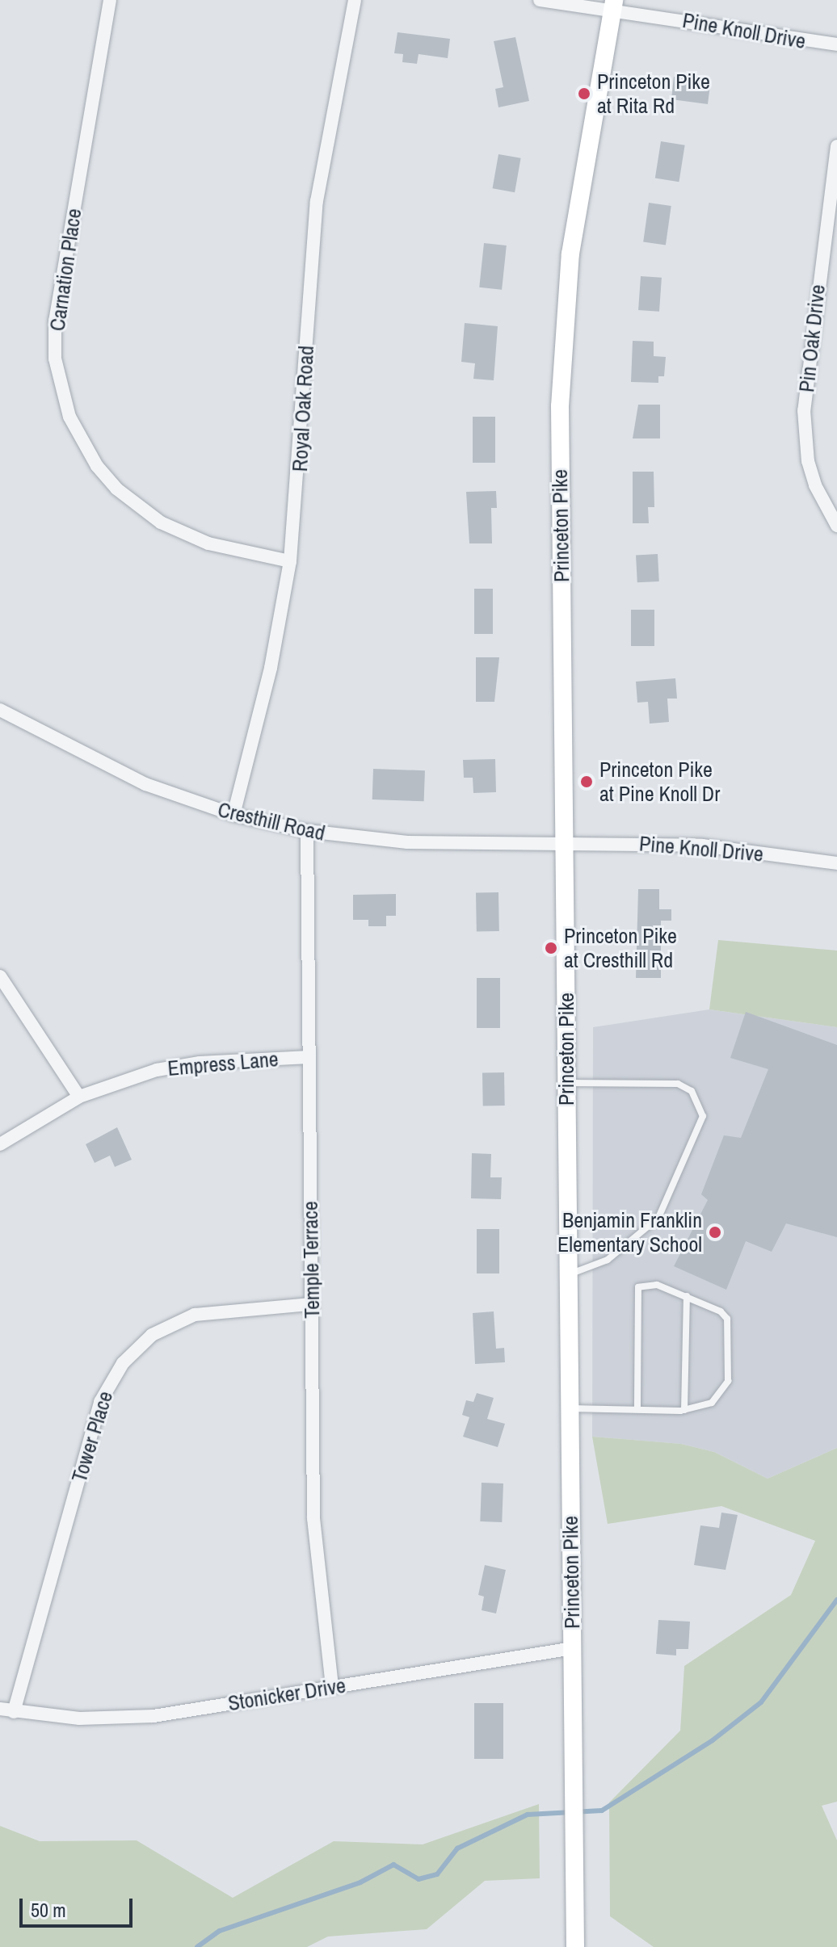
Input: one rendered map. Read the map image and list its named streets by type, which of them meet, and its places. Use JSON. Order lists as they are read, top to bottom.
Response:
{
  "streets": {
    "main road": ["Princeton Pike"],
    "street": [
      "Pine Knoll Drive",
      "Carnation Place",
      "Pin Oak Drive",
      "Royal Oak Road",
      "Cresthill Road",
      "Empress Lane",
      "Temple Terrace",
      "Tower Place",
      "Stonicker Drive"
    ]
  },
  "crossings": [
    ["Pine Knoll Drive", "Princeton Pike"],
    ["Pine Knoll Drive", "Cresthill Road"],
    ["Carnation Place", "Royal Oak Road"],
    ["Royal Oak Road", "Cresthill Road"],
    ["Princeton Pike", "Cresthill Road"],
    ["Princeton Pike", "Stonicker Drive"],
    ["Cresthill Road", "Temple Terrace"],
    ["Empress Lane", "Temple Terrace"],
    ["Temple Terrace", "Tower Place"],
    ["Temple Terrace", "Stonicker Drive"],
    ["Tower Place", "Stonicker Drive"]
  ],
  "places": [
    "Princeton Pike at Rita Rd",
    "Princeton Pike at Pine Knoll Dr",
    "Princeton Pike at Cresthill Rd",
    "Benjamin Franklin Elementary School"
  ],
  "scale_bar": "50 m"
}
